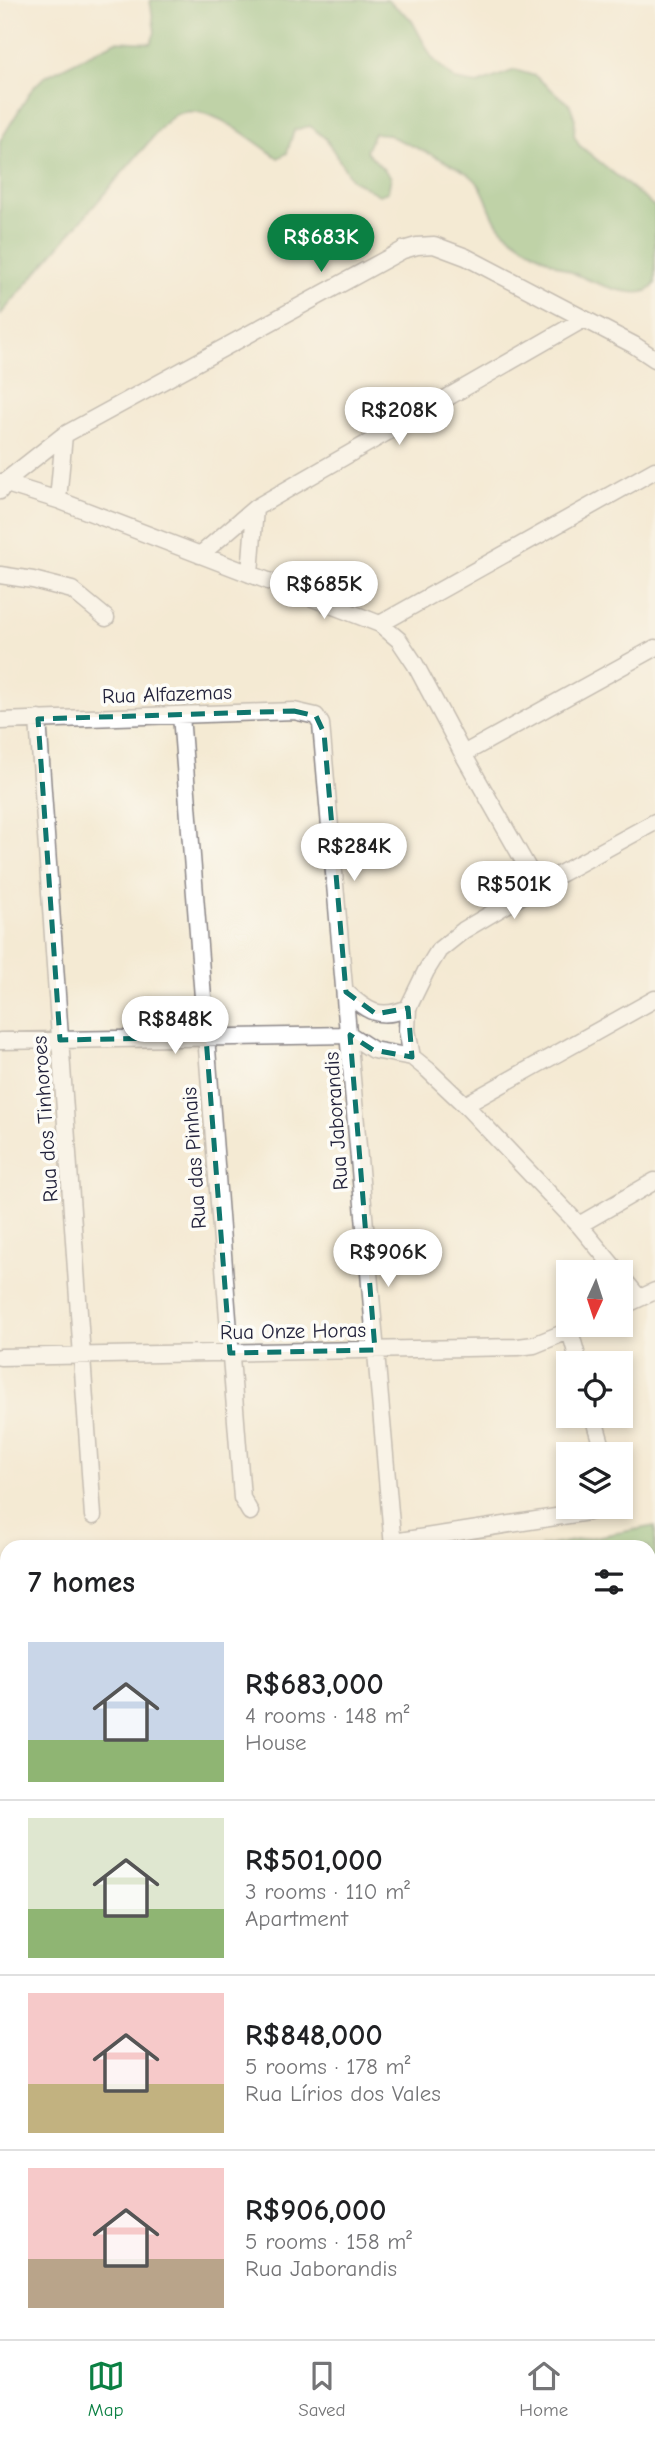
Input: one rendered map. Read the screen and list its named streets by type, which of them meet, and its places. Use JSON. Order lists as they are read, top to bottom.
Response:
{
  "streets": {
    "street": [
      "Rua Alfazemas",
      "Rua dos Tinhoroes",
      "Rua Jaborandis",
      "Rua das Pinhais",
      "Rua Onze Horas"
    ]
  },
  "crossings": [
    ["Rua Alfazemas", "Rua dos Tinhoroes"],
    ["Rua Alfazemas", "Rua Jaborandis"],
    ["Rua Alfazemas", "Rua das Pinhais"],
    ["Rua dos Tinhoroes", "Rua Onze Horas"],
    ["Rua Jaborandis", "Rua Onze Horas"],
    ["Rua das Pinhais", "Rua Onze Horas"]
  ],
  "north": "bottom",
  "page": {
    "price": [
      "R$683K",
      "R$208K",
      "R$685K",
      "R$284K",
      "R$501K",
      "R$848K",
      "R$906K"
    ],
    "heading": "7 homes",
    "list": [
      {
        "name": "R$683,000",
        "note": "4 rooms · 148 m² · House"
      },
      {
        "name": "R$501,000",
        "note": "3 rooms · 110 m² · Apartment"
      },
      {
        "name": "R$848,000",
        "note": "5 rooms · 178 m² · Rua Lírios dos Vales"
      },
      {
        "name": "R$906,000",
        "note": "5 rooms · 158 m² · Rua Jaborandis"
      }
    ],
    "tabs": ["Map", "Saved", "Home"]
  }
}
